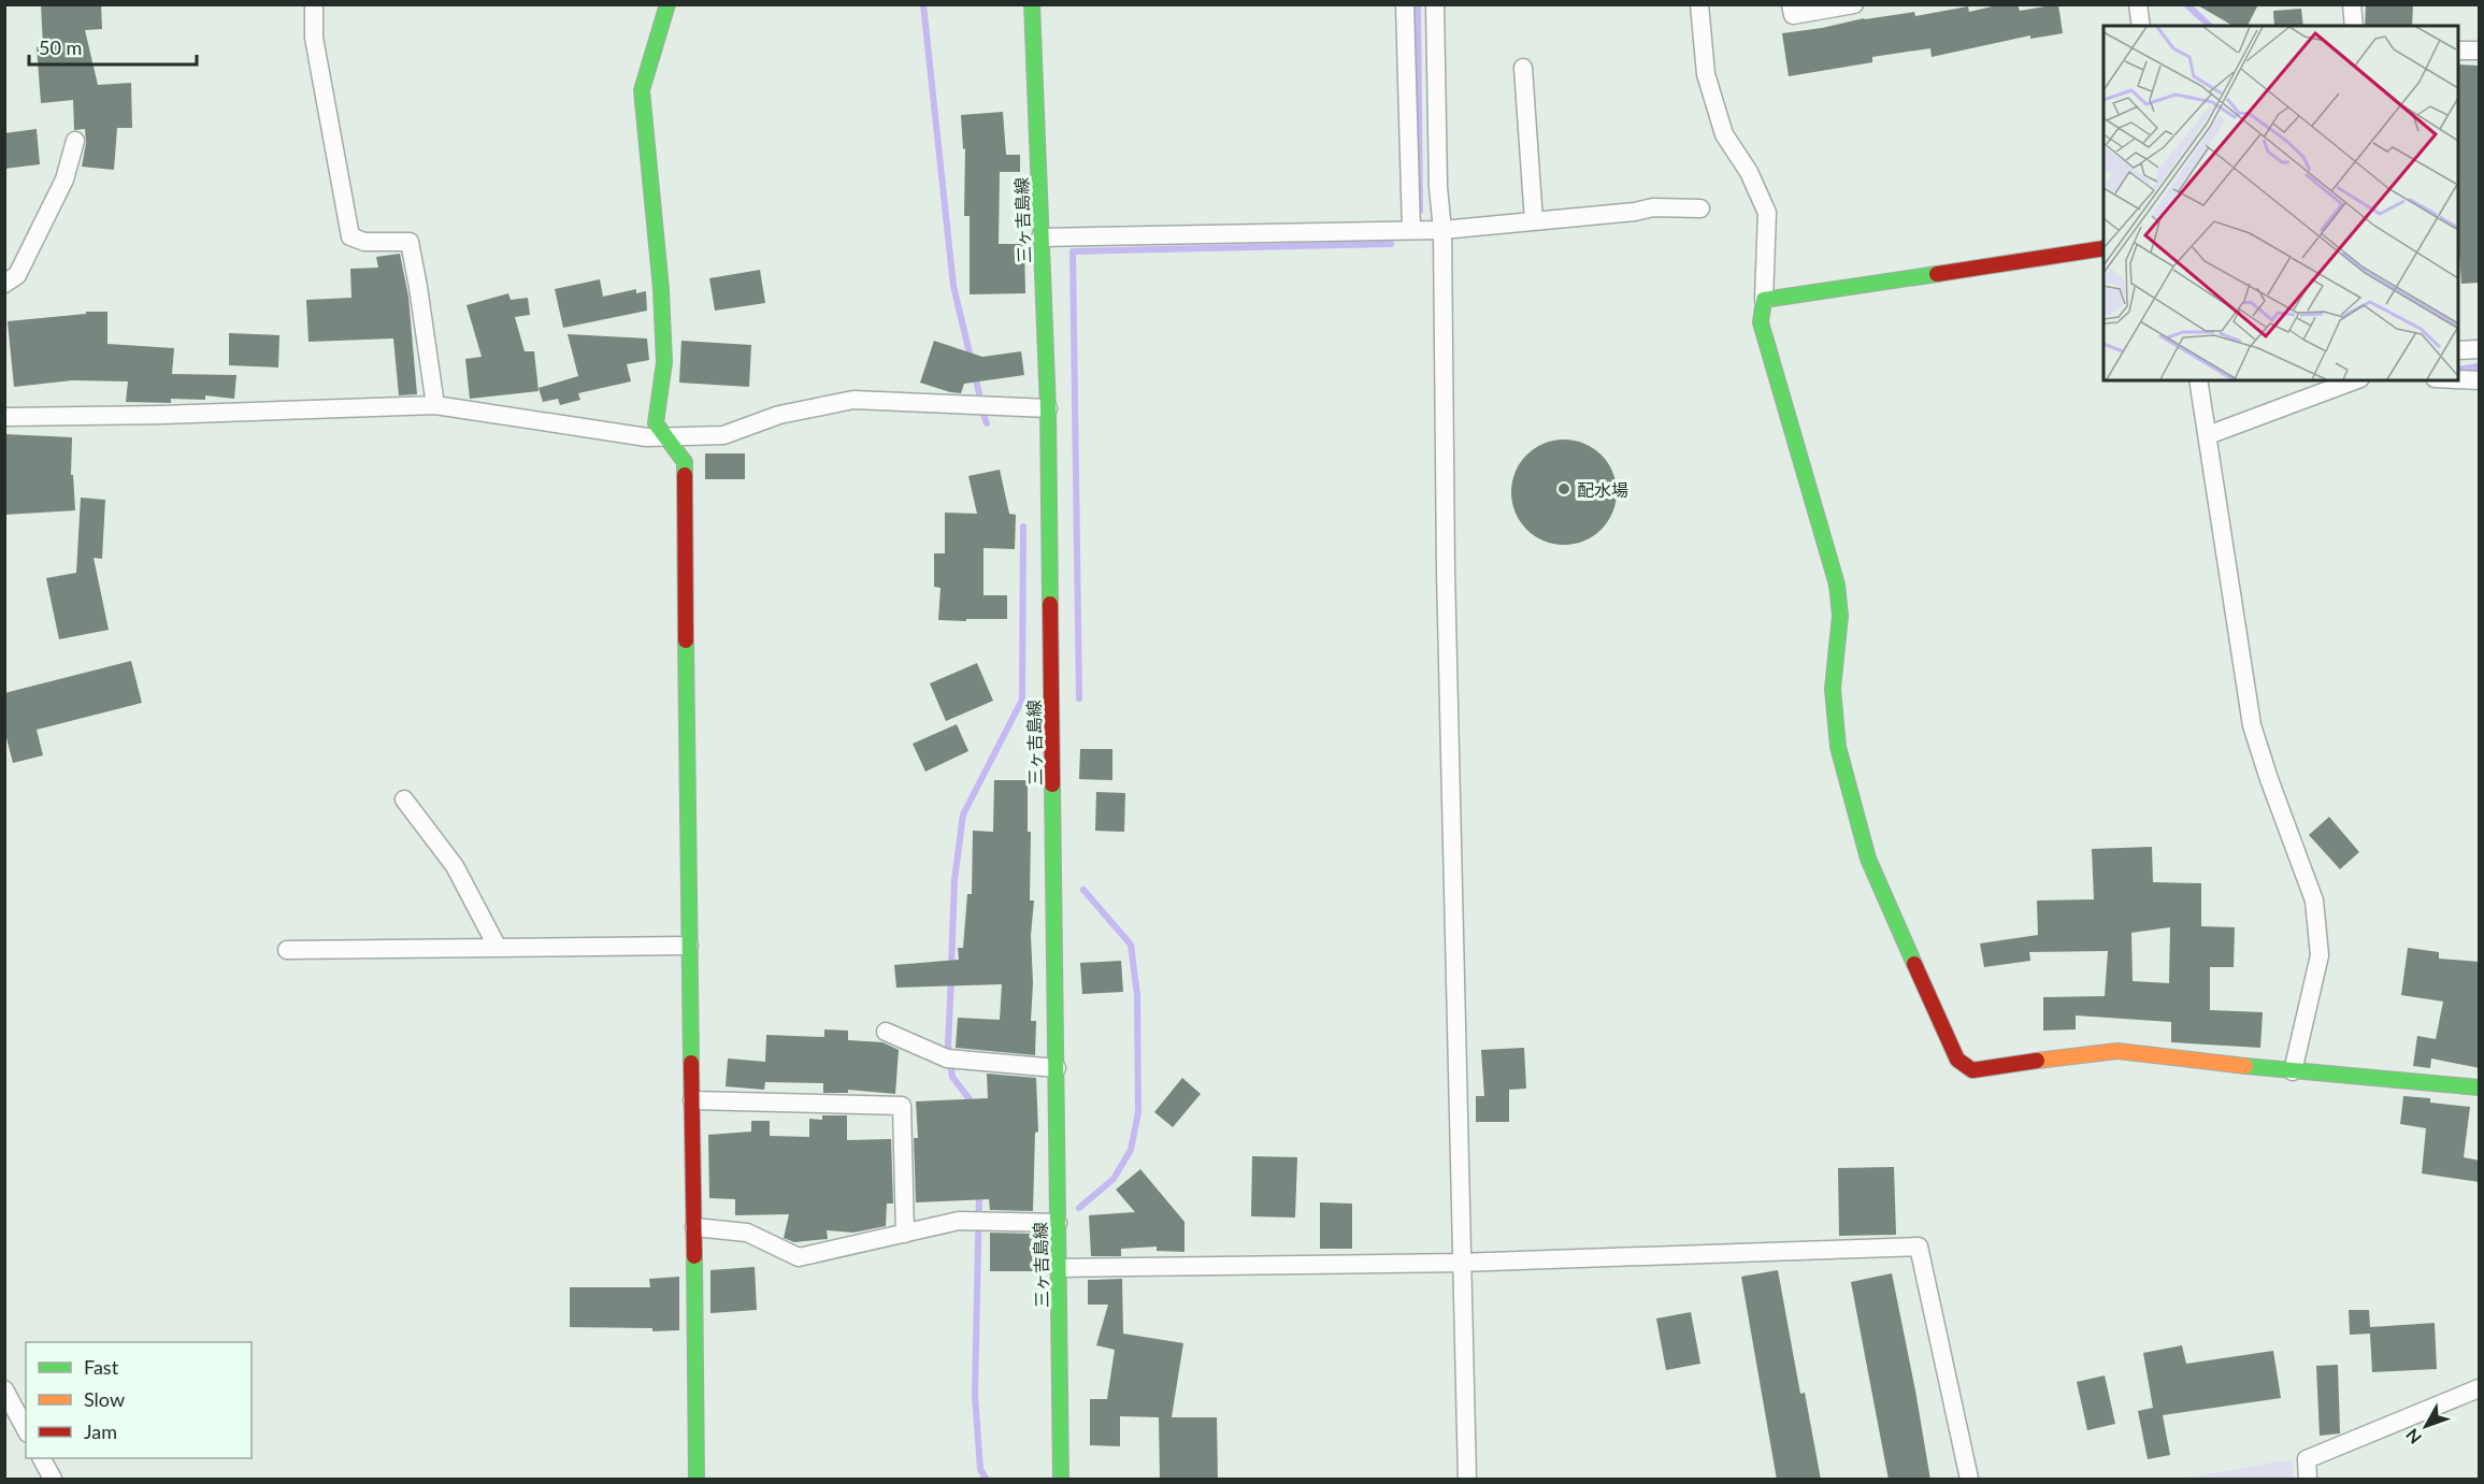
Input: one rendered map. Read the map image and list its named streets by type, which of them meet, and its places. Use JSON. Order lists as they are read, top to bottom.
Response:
{
  "streets": {
    "street": ["三ヶ吉島線"]
  },
  "places": ["配水場"],
  "legend": ["Fast", "Slow", "Jam"],
  "scale_bar": "50 m",
  "north": "bottom left"
}
